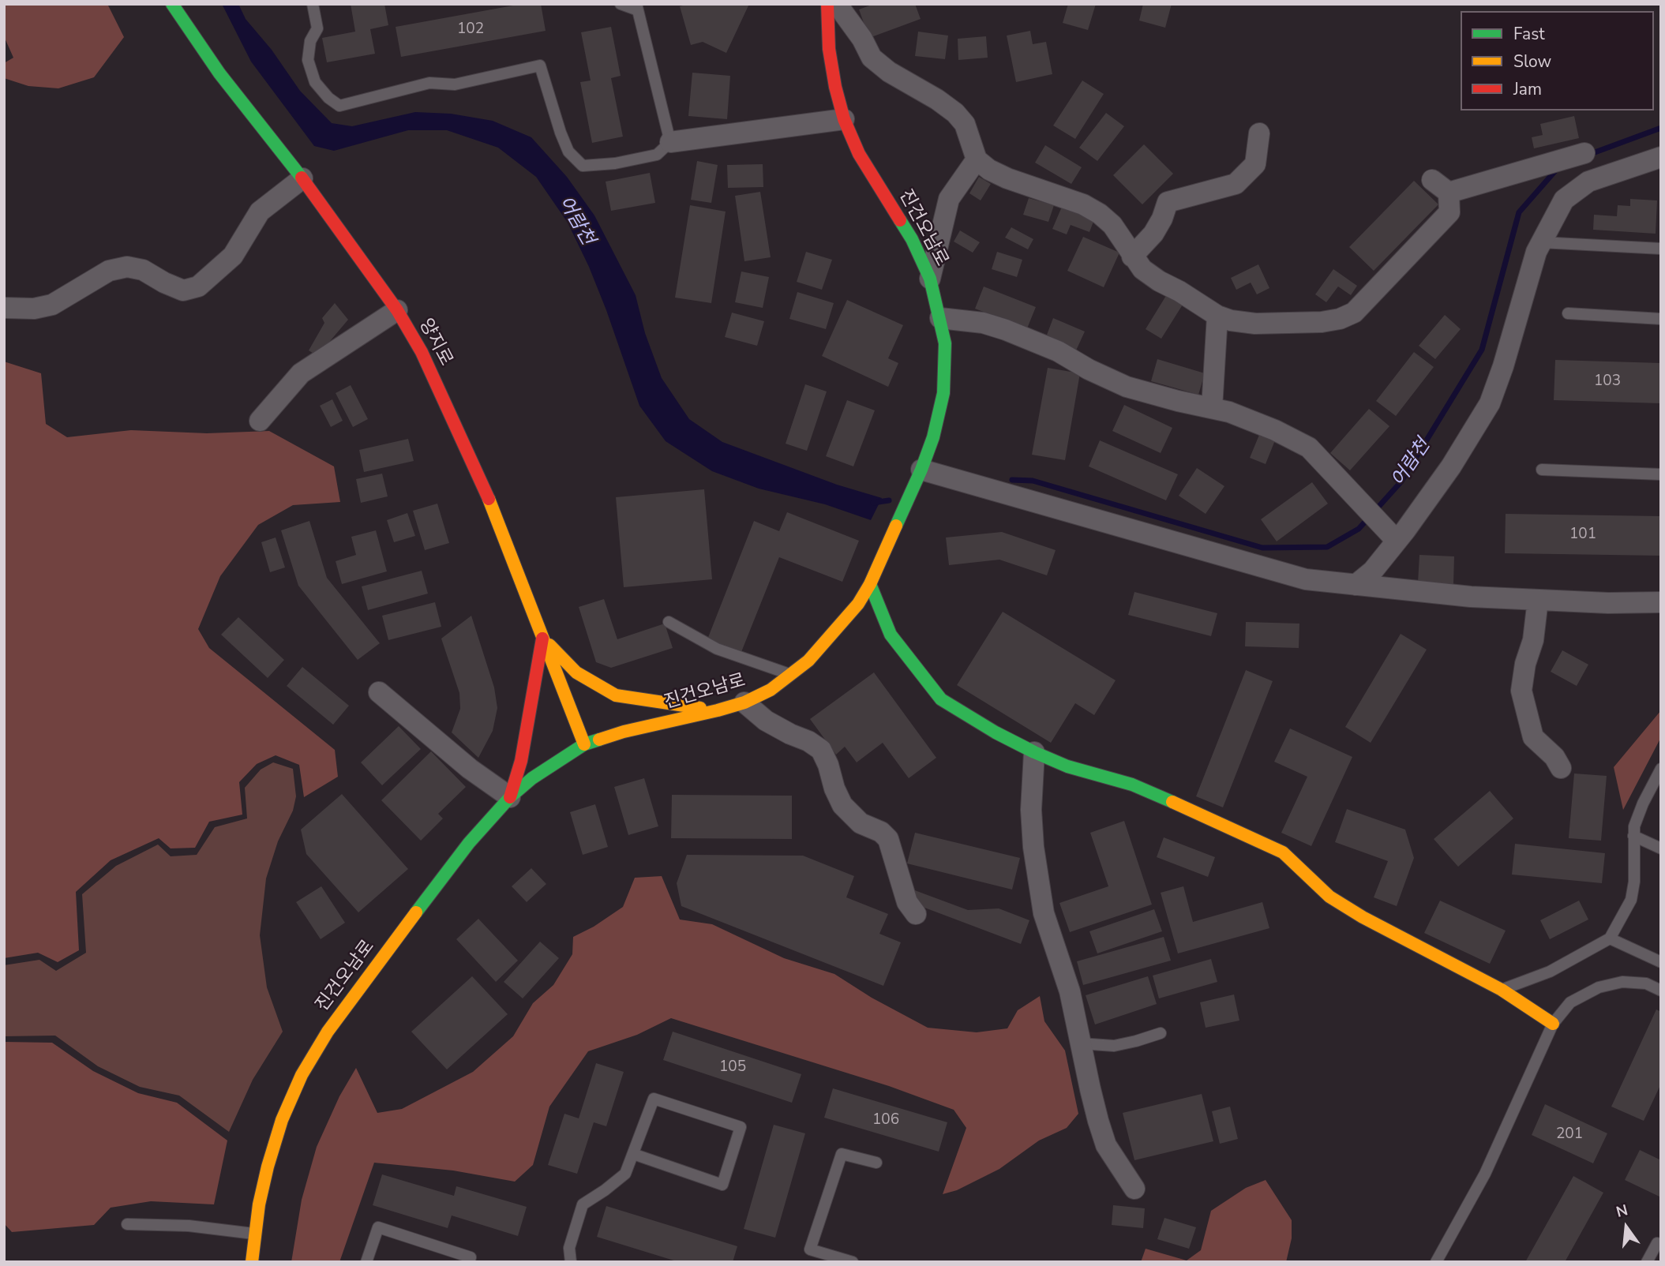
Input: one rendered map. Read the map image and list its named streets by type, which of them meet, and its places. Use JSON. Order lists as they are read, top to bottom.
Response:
{
  "streets": {
    "street": ["진건오남로", "양지로"]
  },
  "crossings": [
    ["진건오남로", "양지로"]
  ],
  "water": ["어람천"],
  "house_numbers": [
    "102",
    "103",
    "101",
    "105",
    "106",
    "201"
  ],
  "legend": ["Fast", "Slow", "Jam"],
  "north": "top"
}
